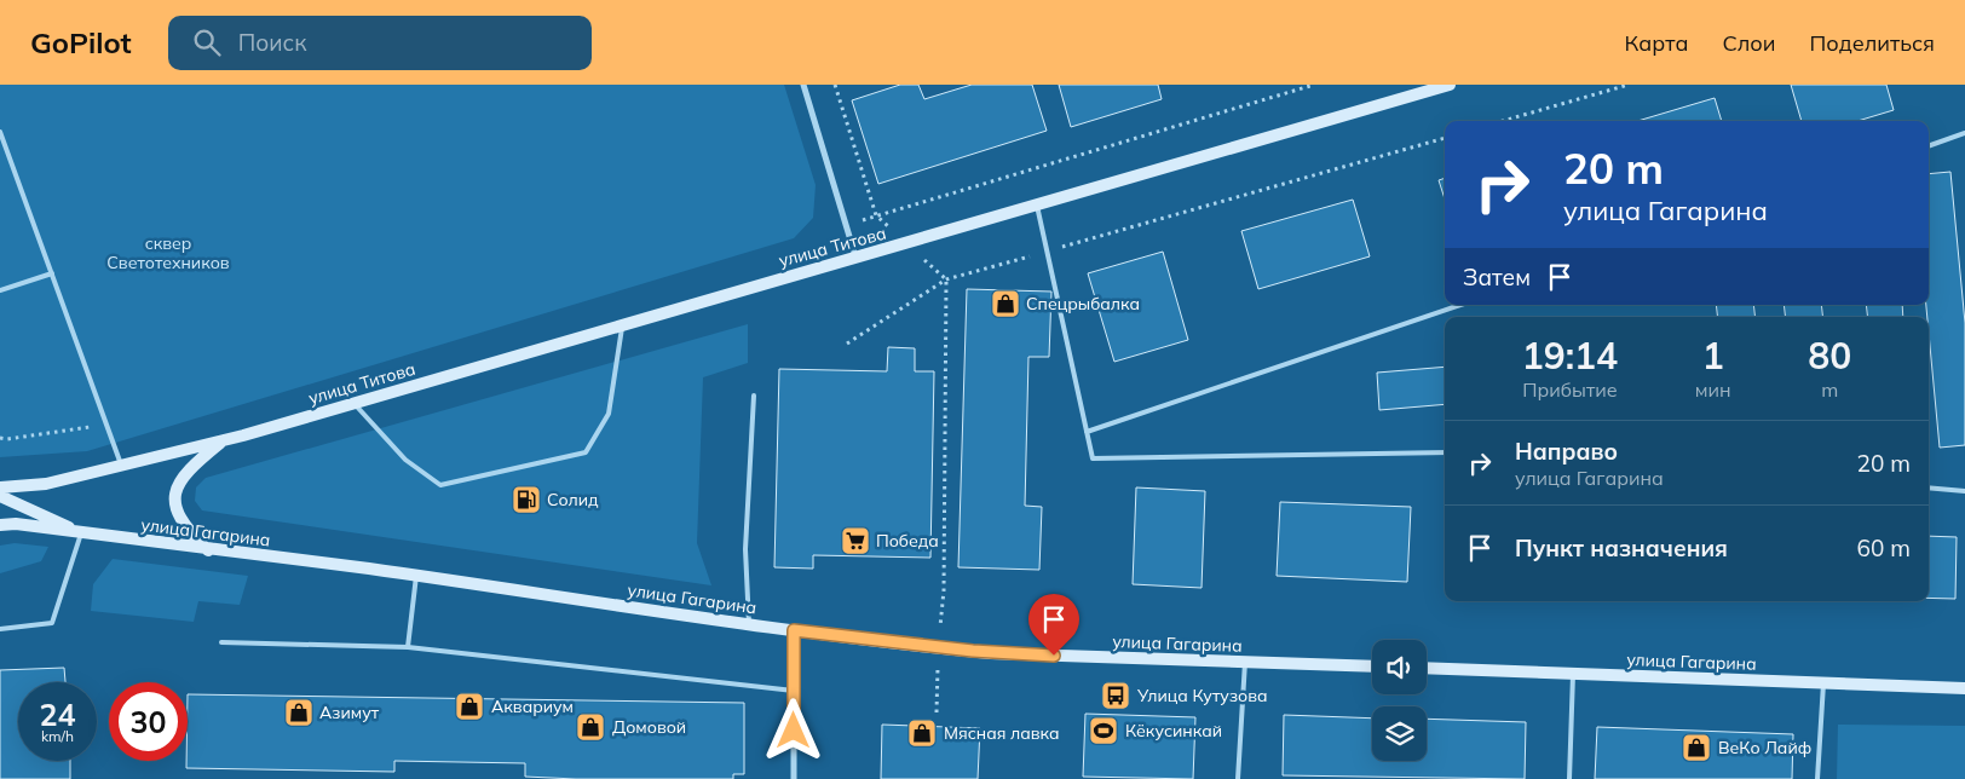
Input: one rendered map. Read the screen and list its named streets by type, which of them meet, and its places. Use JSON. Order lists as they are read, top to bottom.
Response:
{
  "streets": {
    "main road": ["улица Титова", "улица Гагарина"]
  },
  "crossings": [
    ["улица Титова", "улица Гагарина"]
  ],
  "parks": ["сквер Светотехников"],
  "places": {
    "shop": [
      "Спецрыбалка",
      "Аквариум",
      "Азимут",
      "Домовой",
      "Мясная лавка",
      "ВеКо Лайф"
    ],
    "fuel station": ["Солид"],
    "supermarket": ["Победа"],
    "bus stop": ["Улица Кутузова"],
    "sports": ["Кёкусинкай"]
  },
  "page": {
    "header": "GoPilot",
    "search": "Поиск",
    "nav": ["Карта", "Слои", "Поделиться"],
    "turn": ["20 m", "улица Гагарина"],
    "then": "Затем",
    "eta": [
      "19:14",
      "Прибытие",
      "1",
      "мин",
      "80",
      "m"
    ],
    "list": [
      {
        "name": "Направо",
        "note": "улица Гагарина",
        "value": "20 m"
      },
      {
        "name": "Пункт назначения",
        "value": "60 m"
      }
    ],
    "speed": "24 km/h",
    "limit": "30"
  }
}
